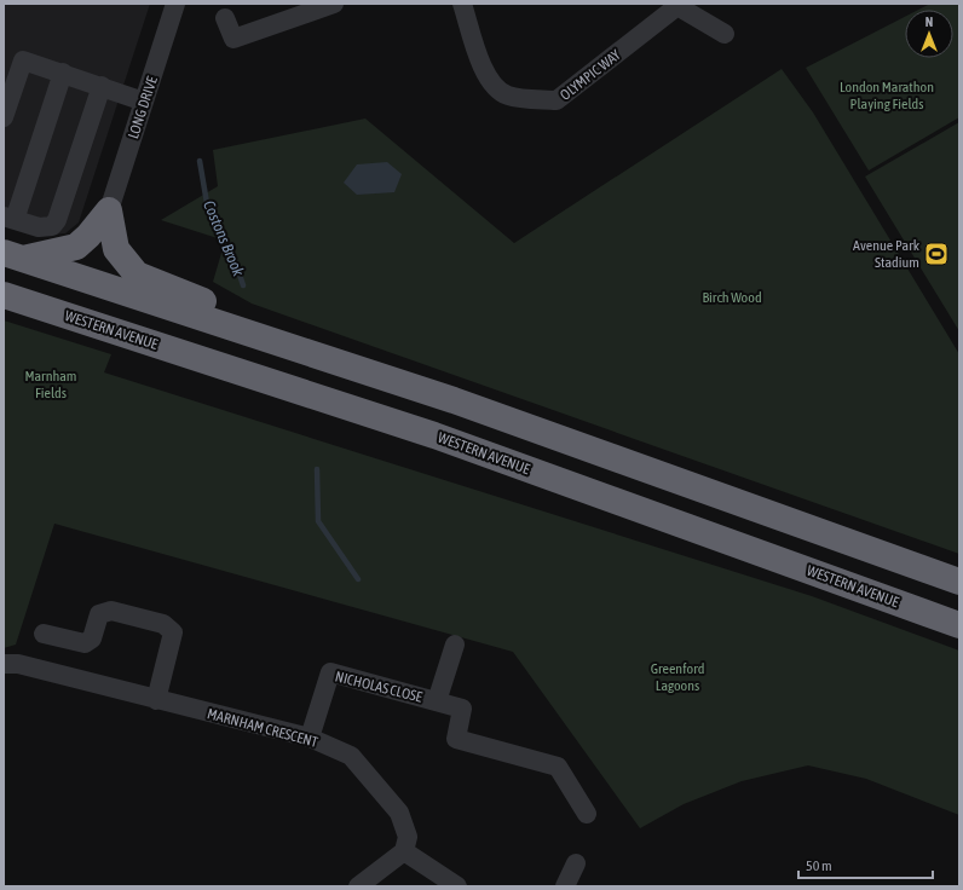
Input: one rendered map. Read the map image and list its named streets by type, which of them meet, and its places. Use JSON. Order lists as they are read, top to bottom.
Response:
{
  "streets": {
    "highway": ["WESTERN AVENUE"],
    "street": [
      "OLYMPIC WAY",
      "LONG DRIVE",
      "NICHOLAS CLOSE",
      "MARNHAM CRESCENT"
    ]
  },
  "crossings": [
    ["NICHOLAS CLOSE", "MARNHAM CRESCENT"]
  ],
  "water": ["Costons Brook"],
  "parks": [
    "London Marathon Playing Fields",
    "Birch Wood",
    "Marnham Fields",
    "Greenford Lagoons"
  ],
  "places": {
    "sports": ["Avenue Park Stadium"]
  },
  "scale_bar": "50 m",
  "north": "top"
}
